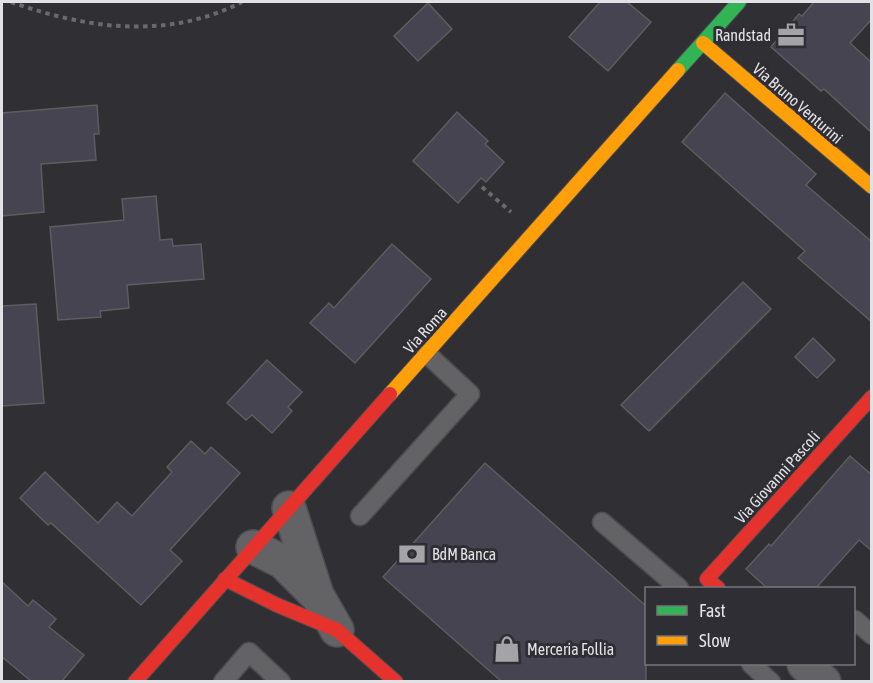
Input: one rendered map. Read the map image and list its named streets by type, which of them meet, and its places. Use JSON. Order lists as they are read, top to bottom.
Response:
{
  "streets": {
    "main road": ["Via Bruno Venturini", "Via Roma", "Via Giovanni Pascoli"]
  },
  "crossings": [
    ["Via Bruno Venturini", "Via Roma"]
  ],
  "places": {
    "office": ["Randstad"],
    "bank": ["BdM Banca"],
    "shop": ["Merceria Follia"]
  },
  "legend": ["Fast", "Slow"]
}
